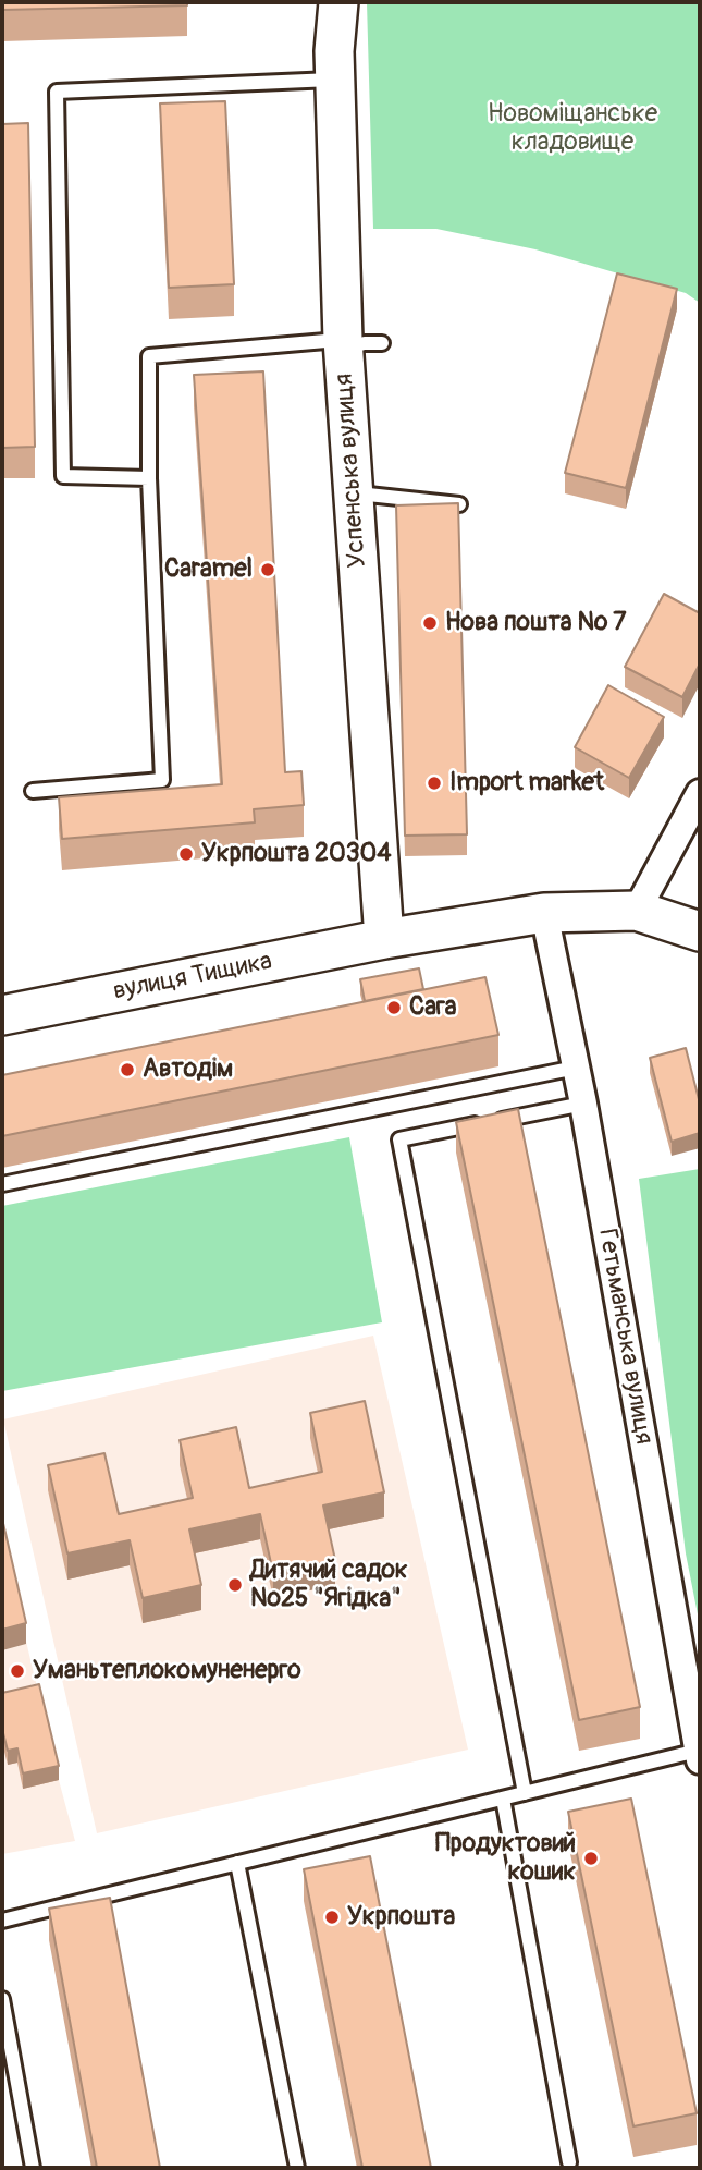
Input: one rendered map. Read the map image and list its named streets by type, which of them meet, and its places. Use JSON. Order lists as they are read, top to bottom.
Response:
{
  "streets": {
    "street": ["Успенська вулиця", "вулиця Тищика", "Гетьманська вулиця"]
  },
  "crossings": [
    ["Успенська вулиця", "вулиця Тищика"],
    ["вулиця Тищика", "Гетьманська вулиця"]
  ],
  "parks": ["Новоміщанське кладовище"],
  "places": [
    "Caramel",
    "Нова пошта № 7",
    "Import market",
    "Укрпошта 20304",
    "Сага",
    "Автодім",
    "Дитячий садок №25 \"Ягідка\"",
    "Уманьтеплокомуненерго",
    "Продуктовий кошик",
    "Укрпошта"
  ]
}
